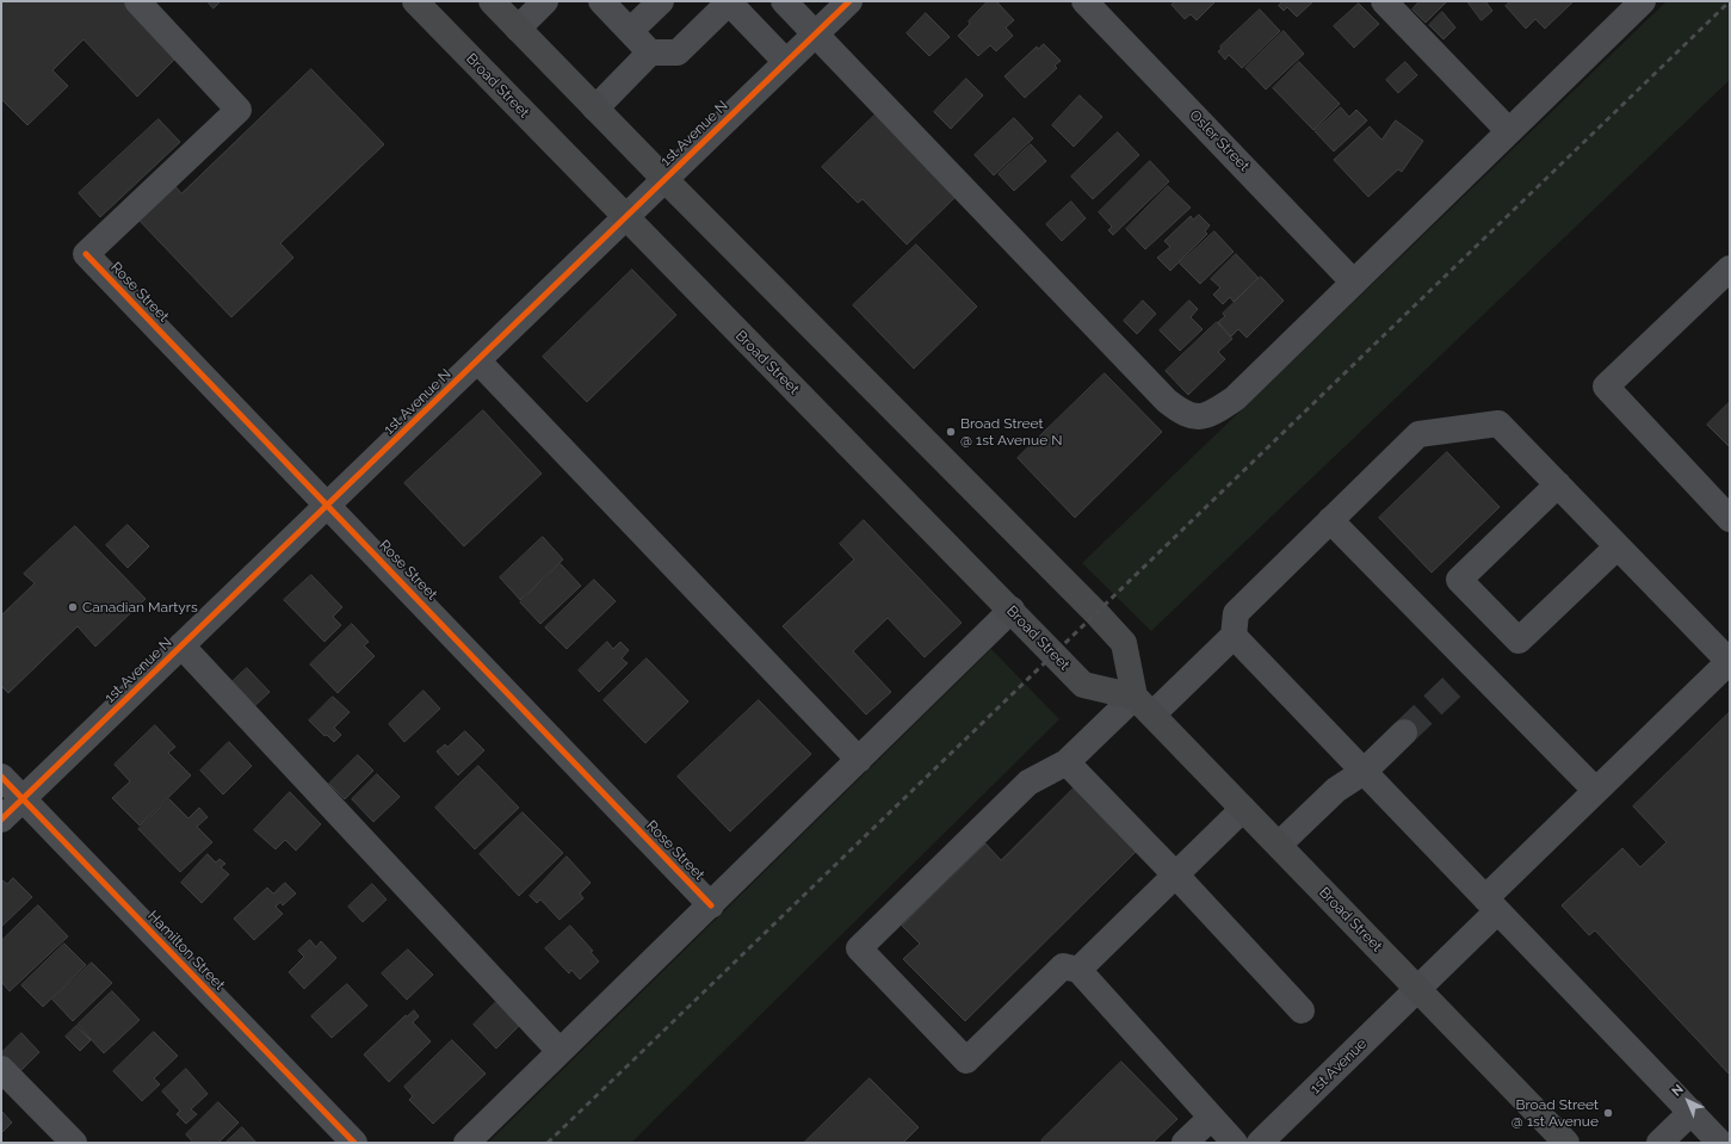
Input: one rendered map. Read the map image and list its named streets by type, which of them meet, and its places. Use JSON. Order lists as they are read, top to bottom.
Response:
{
  "streets": {
    "main road": ["Broad Street"],
    "street": [
      "1st Avenue N",
      "Osler Street",
      "Rose Street",
      "Hamilton Street",
      "1st Avenue"
    ]
  },
  "crossings": [
    ["Broad Street", "1st Avenue N"],
    ["Broad Street", "1st Avenue"],
    ["1st Avenue N", "Rose Street"],
    ["1st Avenue N", "Hamilton Street"]
  ],
  "places": ["Broad Street @ 1st Avenue N", "Canadian Martyrs", "Broad Street @ 1st Avenue"],
  "north": "top left"
}
